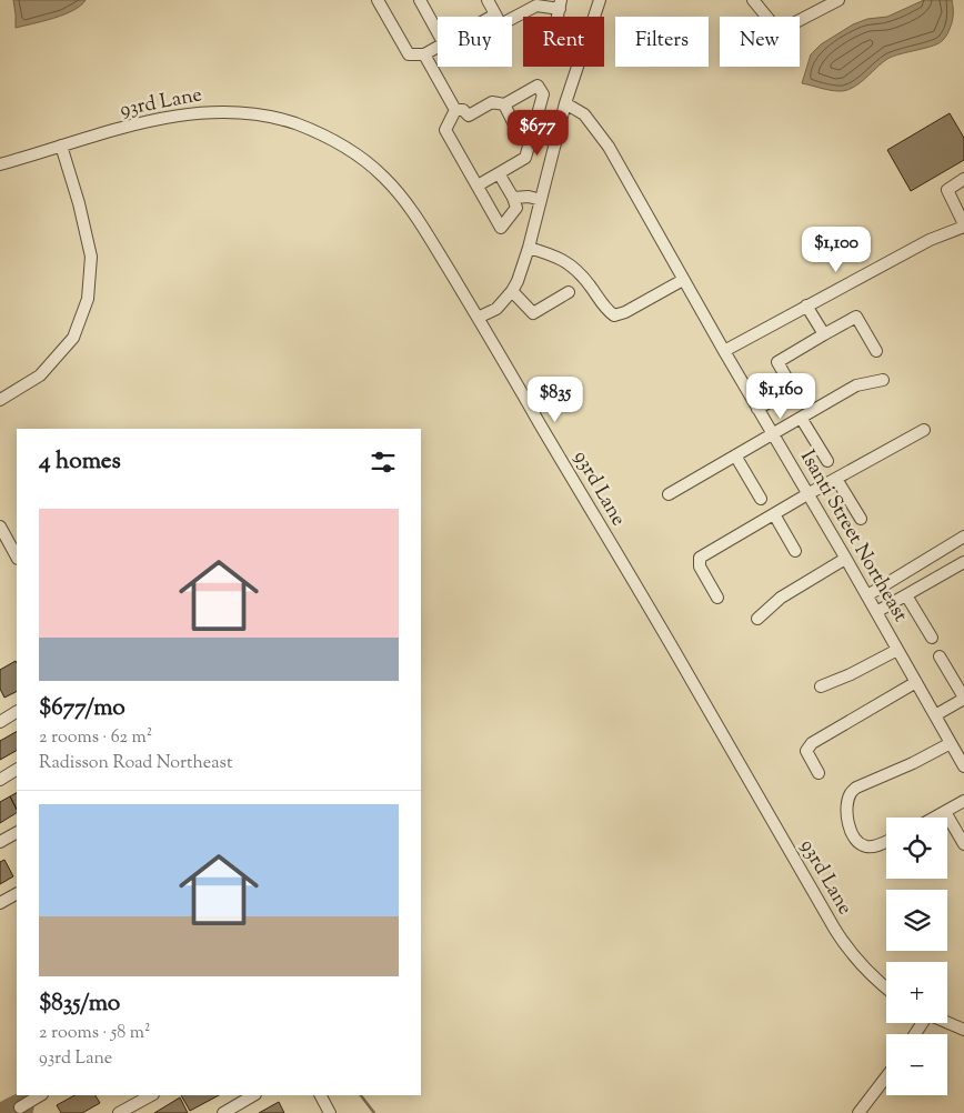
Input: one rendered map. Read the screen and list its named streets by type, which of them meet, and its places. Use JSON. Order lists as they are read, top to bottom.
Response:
{
  "streets": {
    "street": ["93rd Lane", "Isanti Street Northeast"]
  },
  "page": {
    "chip": [
      "Buy",
      "Rent",
      "Filters",
      "New"
    ],
    "price": [
      "$677",
      "$1,100",
      "$1,160",
      "$835"
    ],
    "heading": "4 homes",
    "list": [
      {
        "name": "$677/mo",
        "note": "2 rooms · 62 m² · Radisson Road Northeast"
      },
      {
        "name": "$835/mo",
        "note": "2 rooms · 58 m² · 93rd Lane"
      }
    ],
    "map_buttons": ["+", "−"]
  }
}
